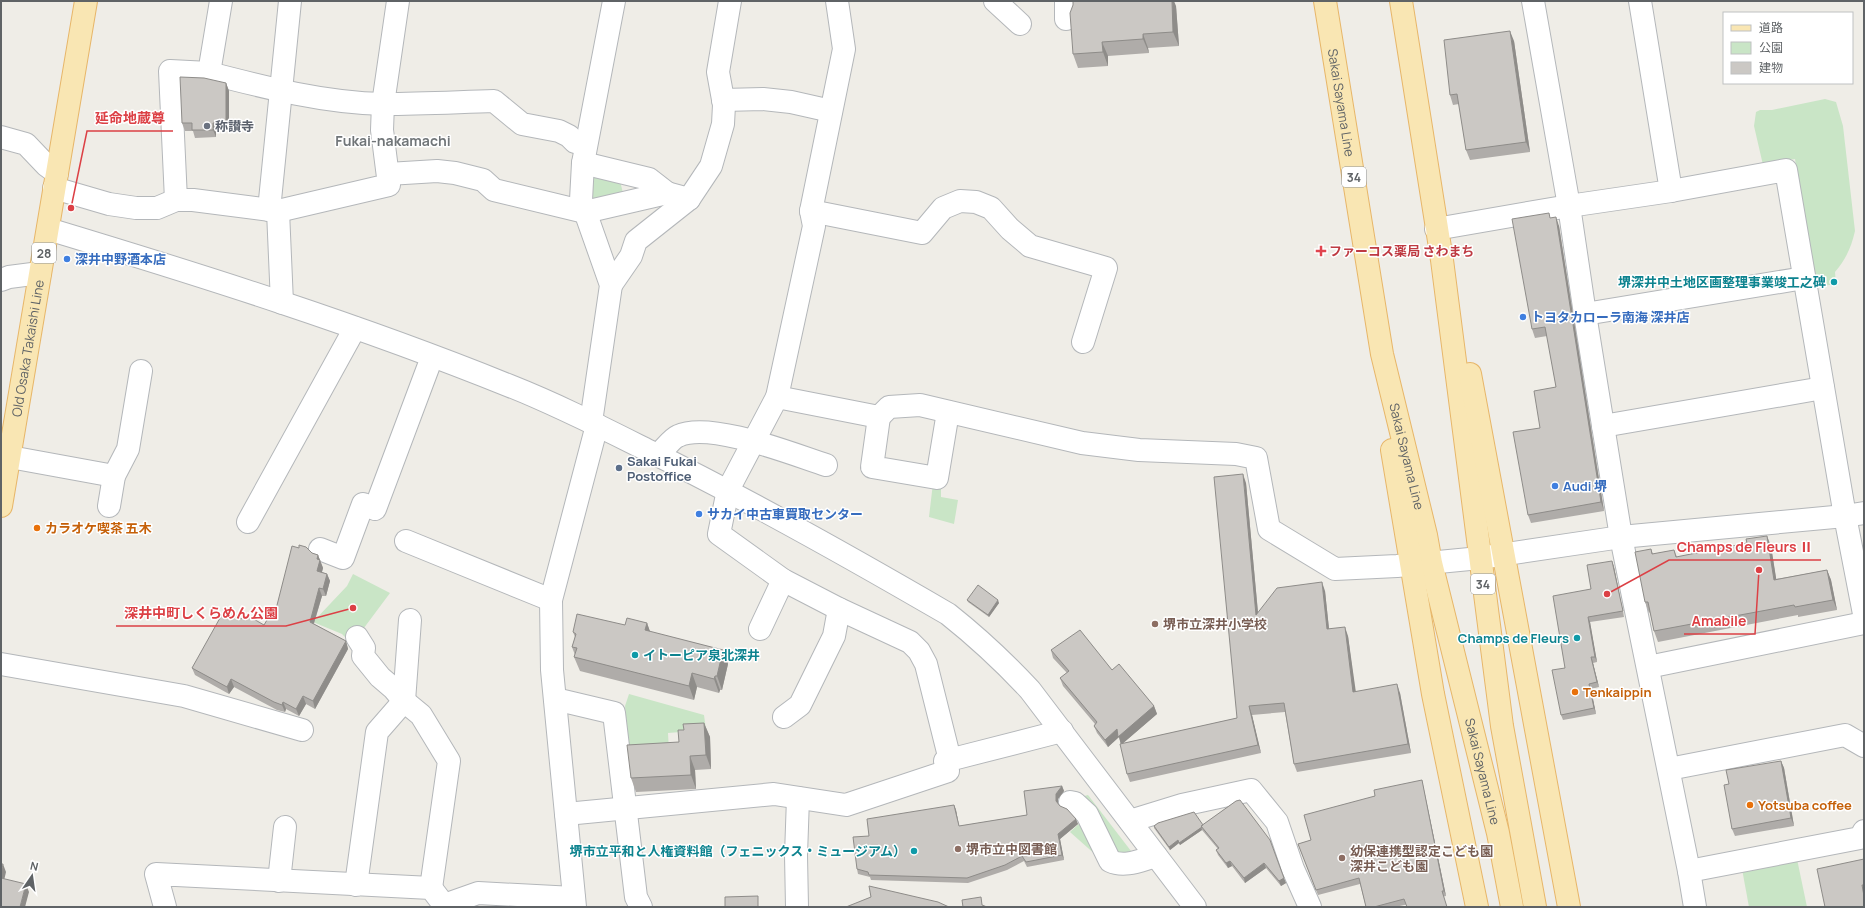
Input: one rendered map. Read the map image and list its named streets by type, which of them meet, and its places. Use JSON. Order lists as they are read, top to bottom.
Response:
{
  "streets": {
    "main road": [
      "Sakai Sayama Line",
      "34",
      "28",
      "Old Osaka Takaishi Line"
    ]
  },
  "districts": ["Fukai-nakamachi"],
  "places": {
    "other": [
      "称讃寺",
      "延命地蔵尊",
      "深井中野酒本店",
      "堺深井中土地区画整理事業竣工之碑",
      "トヨタカローラ南海 深井店",
      "Sakai Fukai Postoffice",
      "Audi 堺",
      "サカイ中古車買取センター",
      "カラオケ喫茶 五木",
      "Amabile",
      "Champs de Fleurs Ⅱ",
      "深井中町しくらめん公園",
      "堺市立深井小学校",
      "Champs de Fleurs",
      "イトーピア泉北深井",
      "Tenkaippin",
      "Yotsuba coffee",
      "堺市立中図書館",
      "堺市立平和と人権資料館（フェニックス・ミュージアム）",
      "幼保連携型認定こども園 深井こども園"
    ],
    "health": ["ファーコス薬局 さわまち"]
  },
  "legend": ["道路", "公園", "建物"],
  "north": "top"
}
